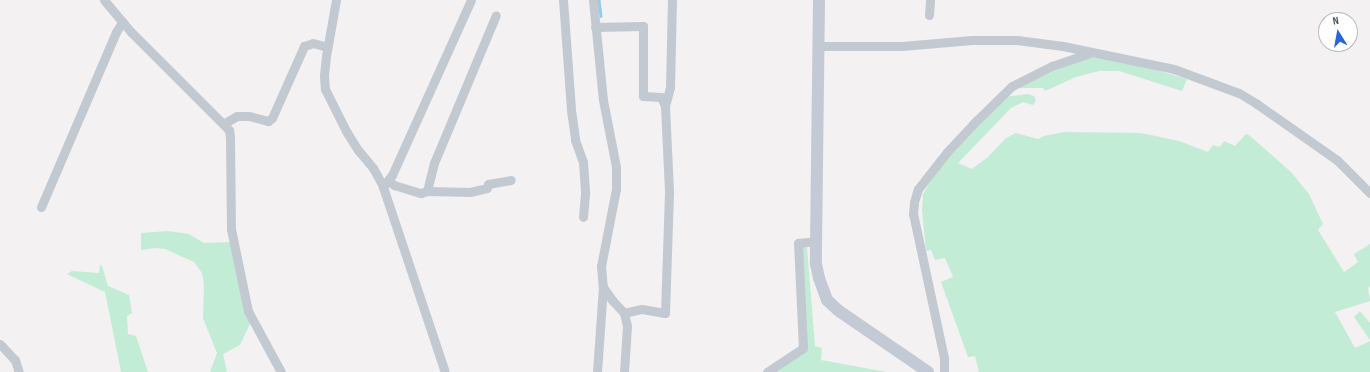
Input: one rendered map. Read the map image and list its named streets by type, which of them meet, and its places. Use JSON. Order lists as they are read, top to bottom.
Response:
{
  "north": "top"
}
